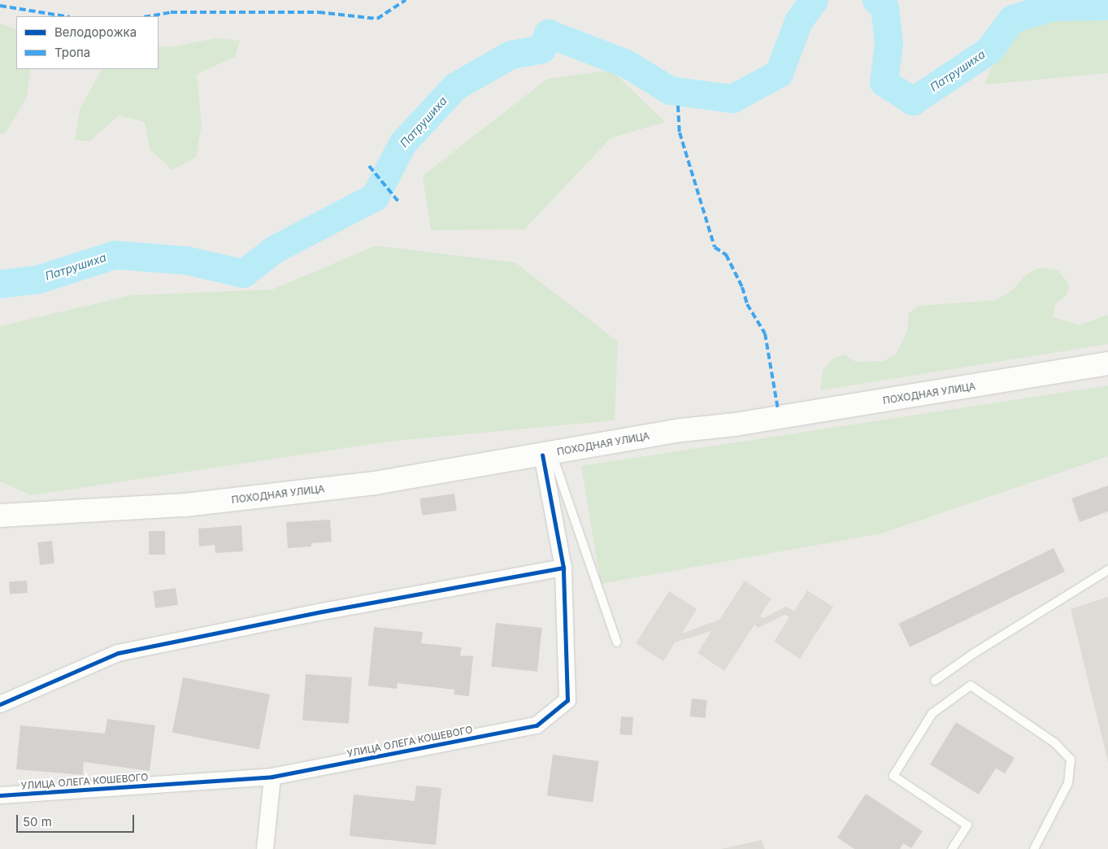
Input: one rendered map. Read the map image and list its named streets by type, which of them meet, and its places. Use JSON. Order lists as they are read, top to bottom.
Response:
{
  "streets": {
    "main road": ["ПОХОДНАЯ УЛИЦА"],
    "street": ["УЛИЦА ОЛЕГА КОШЕВОГО"]
  },
  "crossings": [
    ["ПОХОДНАЯ УЛИЦА", "УЛИЦА ОЛЕГА КОШЕВОГО"]
  ],
  "water": ["Патрушиха"],
  "legend": ["Велодорожка", "Тропа"],
  "scale_bar": "50 m"
}
